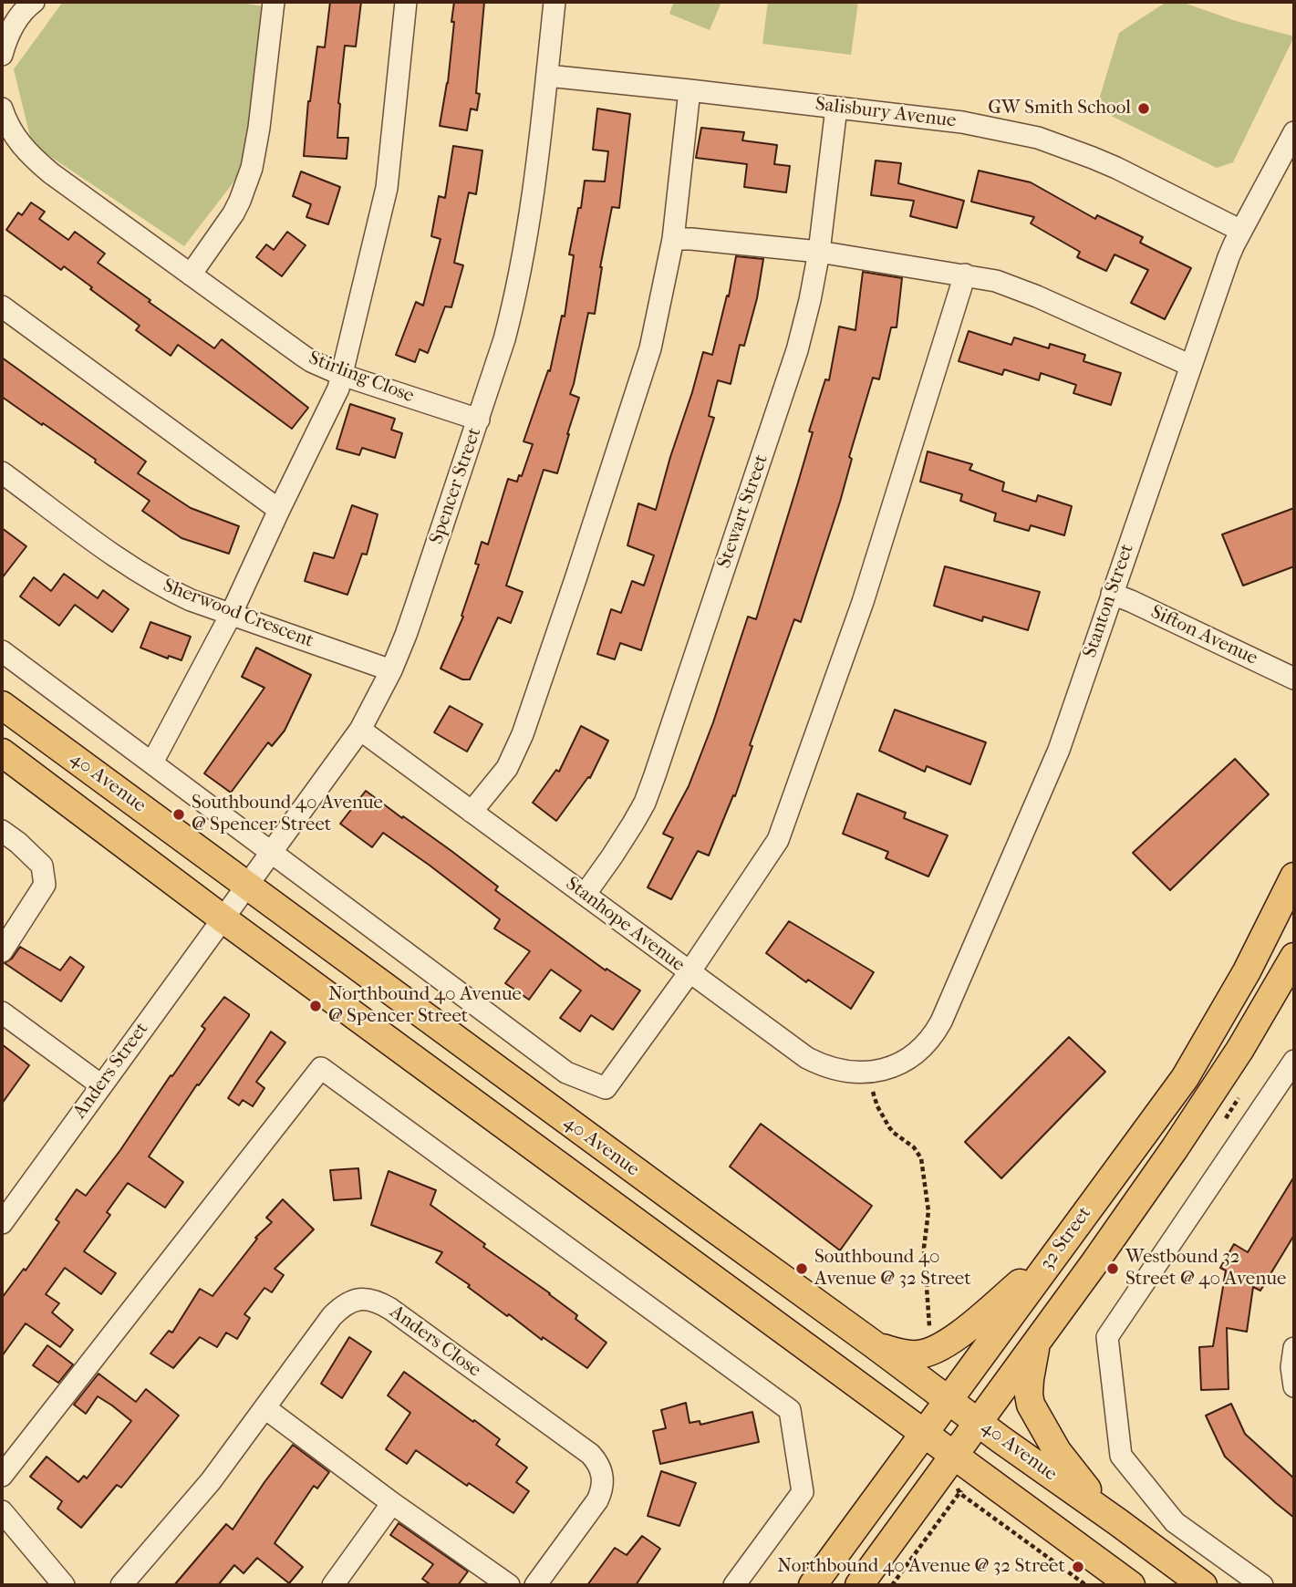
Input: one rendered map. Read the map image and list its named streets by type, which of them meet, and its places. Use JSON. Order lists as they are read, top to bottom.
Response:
{
  "streets": {
    "main road": ["40 Avenue", "32 Street"],
    "street": [
      "Salisbury Avenue",
      "Stirling Close",
      "Spencer Street",
      "Stewart Street",
      "Stanton Street",
      "Sherwood Crescent",
      "Sifton Avenue",
      "Stanhope Avenue",
      "Anders Street",
      "Anders Close"
    ]
  },
  "crossings": [
    ["Salisbury Avenue", "Spencer Street"],
    ["Salisbury Avenue", "Stewart Street"],
    ["Salisbury Avenue", "Stanton Street"],
    ["Stirling Close", "Spencer Street"],
    ["Spencer Street", "Sherwood Crescent"],
    ["Spencer Street", "40 Avenue"],
    ["Spencer Street", "Stanhope Avenue"],
    ["Spencer Street", "Anders Street"],
    ["Stewart Street", "Stanhope Avenue"],
    ["Stanton Street", "Sifton Avenue"],
    ["Stanton Street", "Stanhope Avenue"],
    ["40 Avenue", "Anders Street"],
    ["40 Avenue", "32 Street"]
  ],
  "places": [
    "GW Smith School",
    "Southbound 40 Avenue @ Spencer Street",
    "Northbound 40 Avenue @ Spencer Street",
    "Southbound 40 Avenue @ 32 Street",
    "Westbound 32 Street @ 40 Avenue",
    "Northbound 40 Avenue @ 32 Street"
  ]
}
